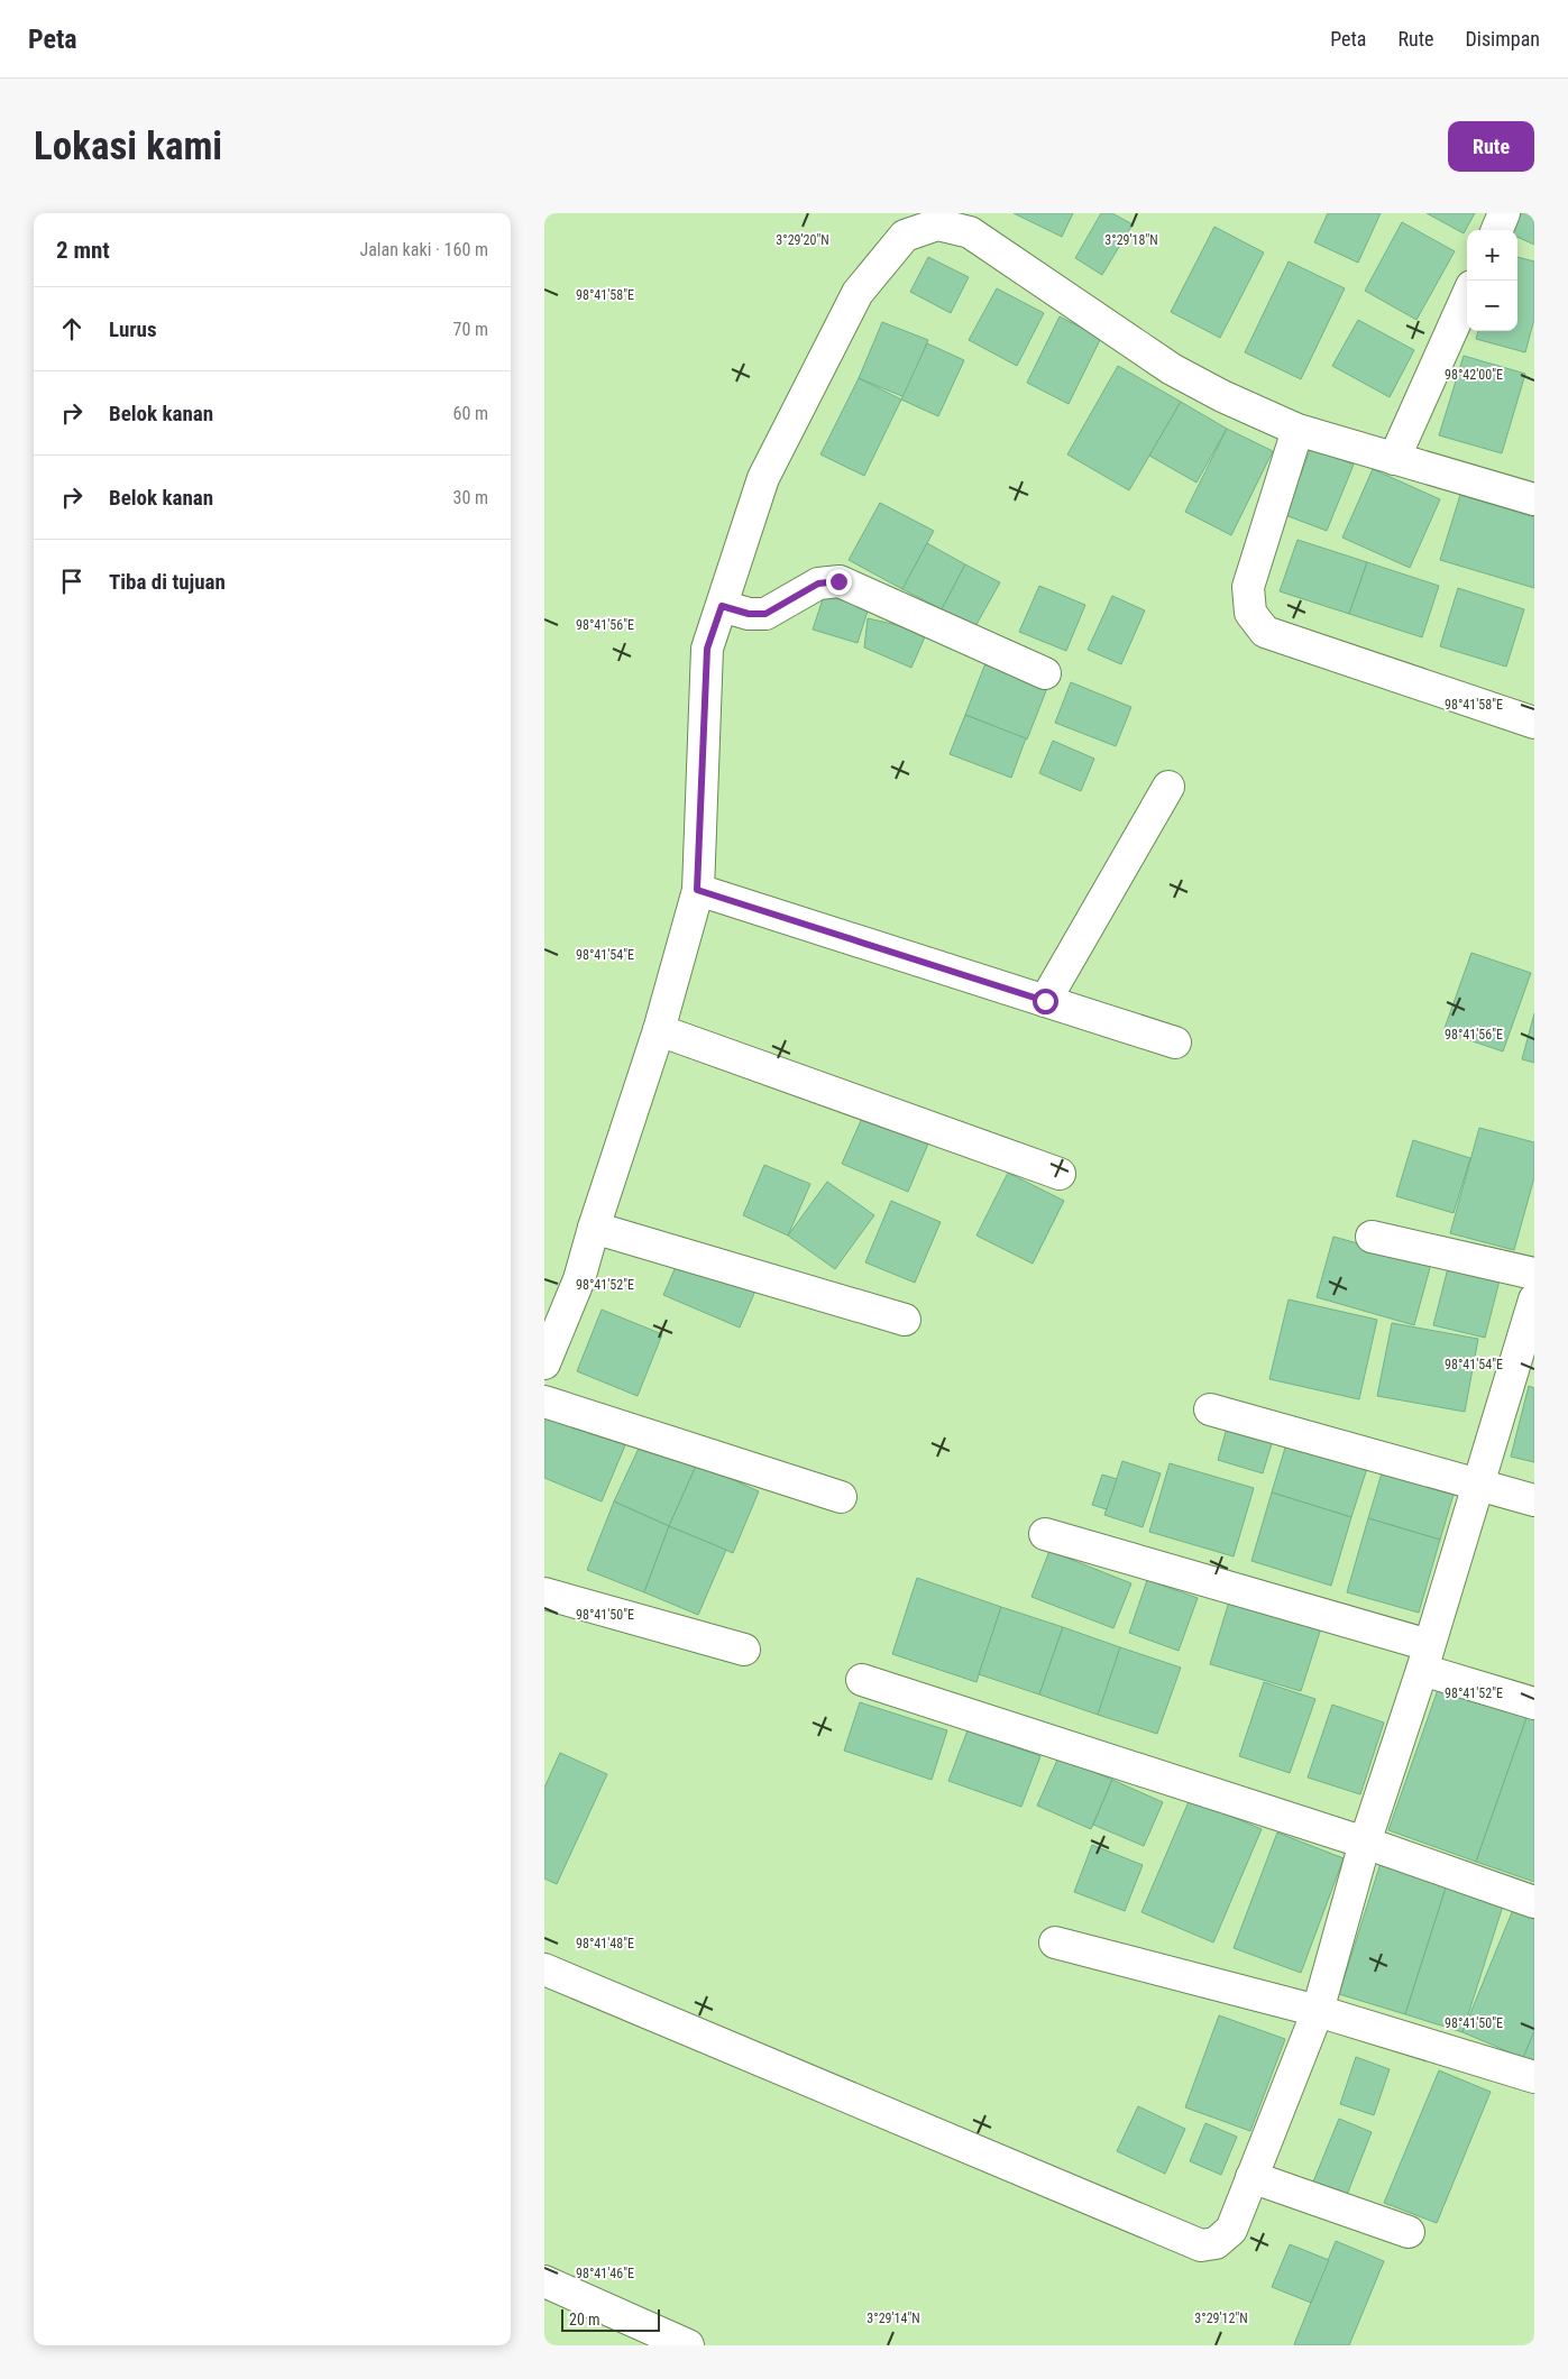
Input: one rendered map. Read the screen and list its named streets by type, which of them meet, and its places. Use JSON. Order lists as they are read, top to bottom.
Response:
{
  "scale_bar": "20 m",
  "page": {
    "header": "Peta",
    "nav": ["Peta", "Rute", "Disimpan"],
    "buttons": "Rute",
    "title": "Lokasi kami",
    "heading": ["2 mnt", "Jalan kaki · 160 m"],
    "map_buttons": ["+", "−"],
    "list": [
      ["Lurus", "70 m"],
      ["Belok kanan", "60 m"],
      ["Belok kanan", "30 m"],
      "Tiba di tujuan"
    ],
    "scale": "20 m"
  },
  "coordinates": [
    "3°29'20\"N",
    "3°29'18\"N",
    "98°41'58\"E",
    "98°42'00\"E",
    "98°41'56\"E",
    "98°41'54\"E",
    "98°41'52\"E",
    "98°41'50\"E",
    "98°41'48\"E",
    "98°41'46\"E",
    "3°29'14\"N",
    "3°29'12\"N"
  ]
}
